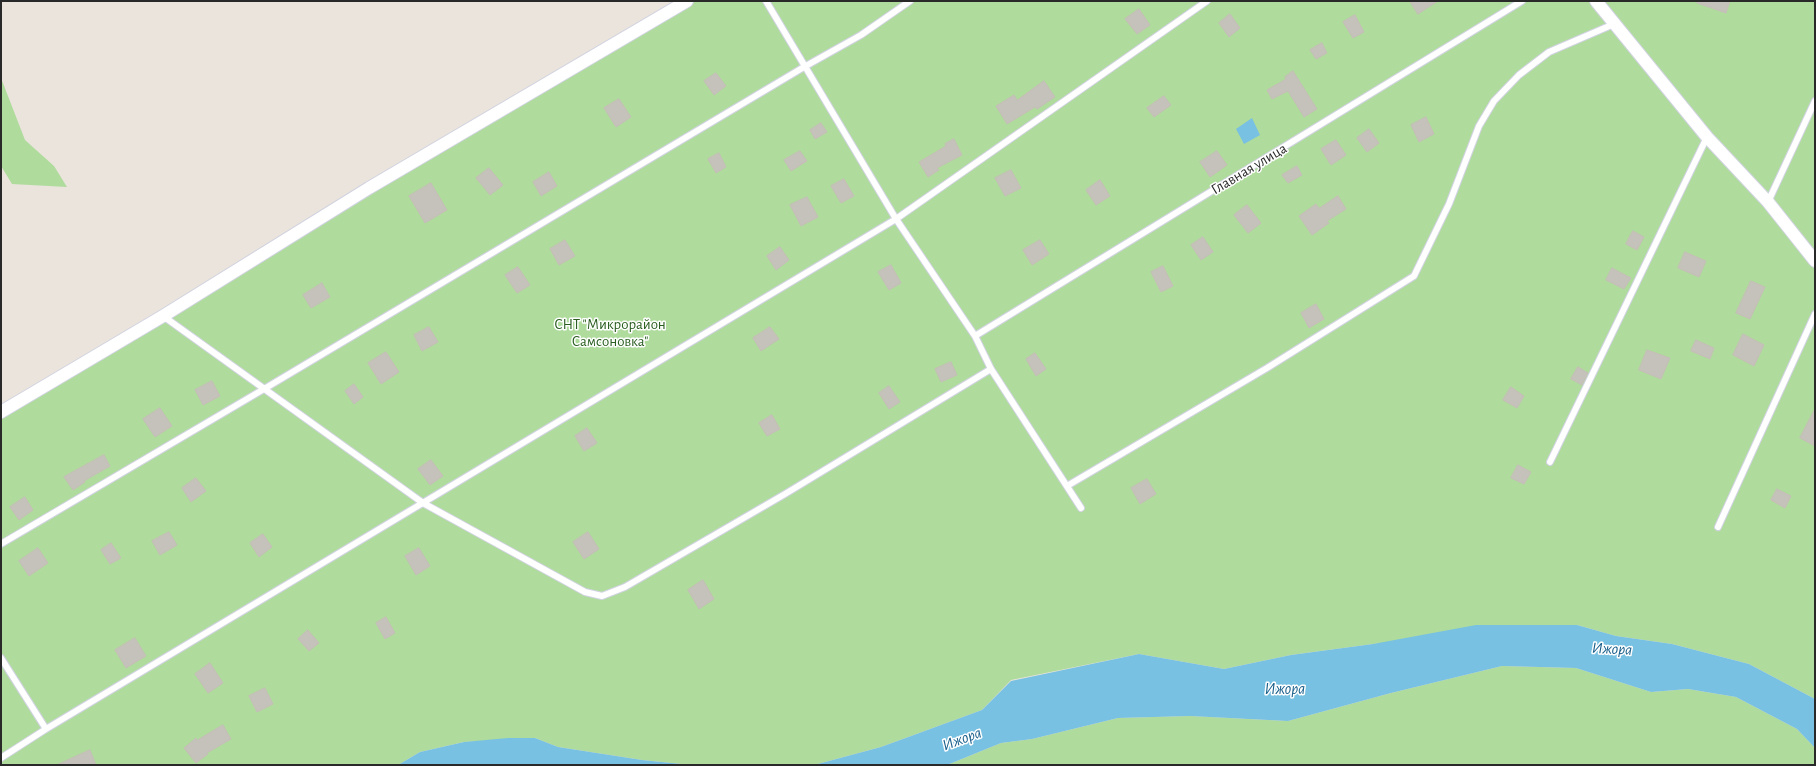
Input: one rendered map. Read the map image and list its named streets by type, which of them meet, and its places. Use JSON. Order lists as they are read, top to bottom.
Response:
{
  "streets": {
    "lane": ["Главная улица"]
  },
  "water": ["Ижора"],
  "parks": ["СНТ \"Микрорайон Самсоновка\""]
}
